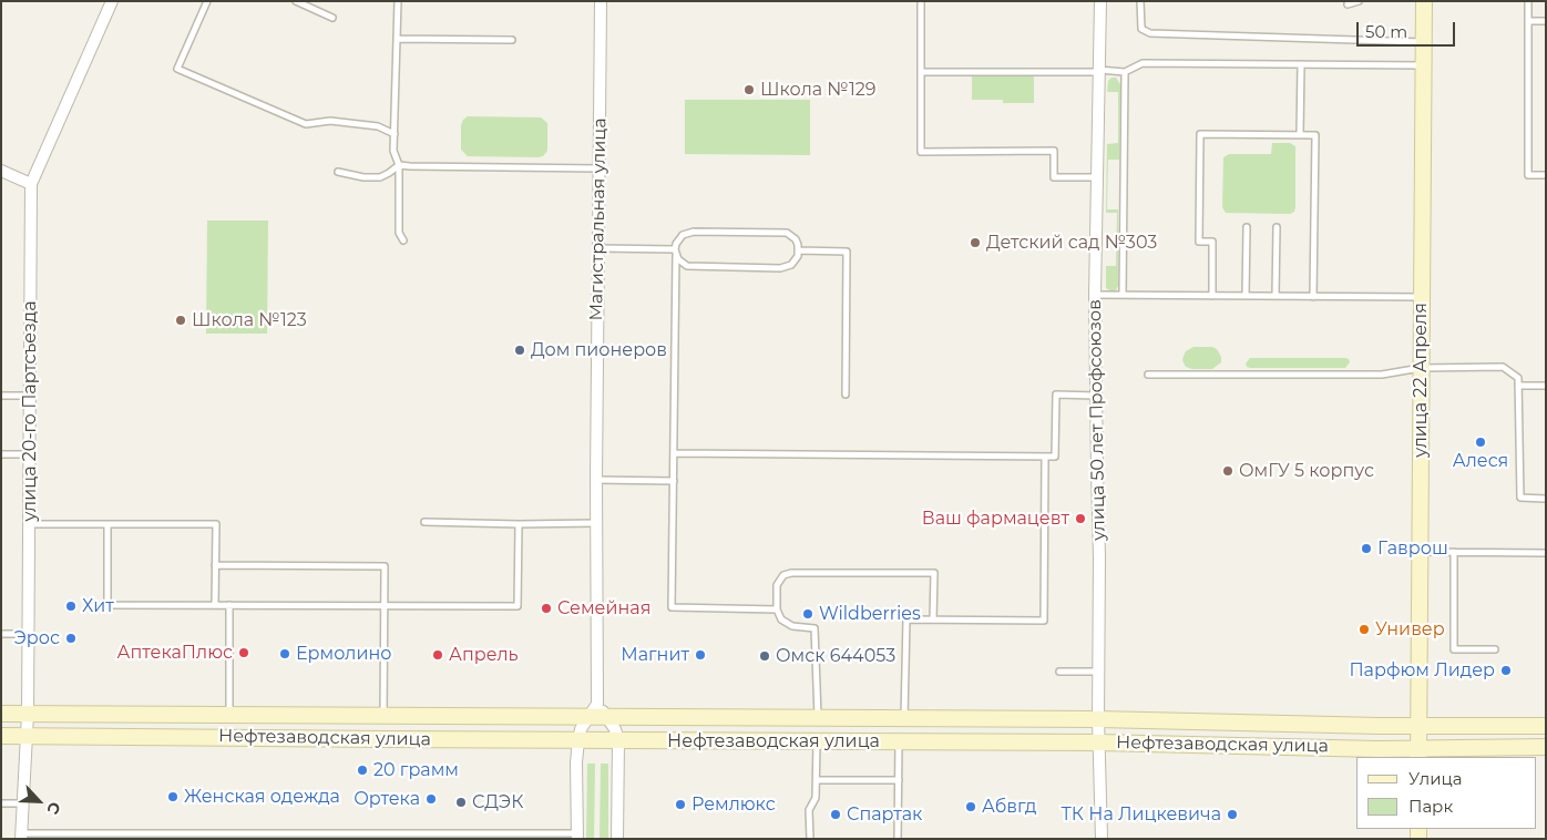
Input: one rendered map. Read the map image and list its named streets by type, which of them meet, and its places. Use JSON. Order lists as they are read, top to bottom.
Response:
{
  "streets": {
    "main road": ["улица 22 Апреля", "Нефтезаводская улица"],
    "street": ["Магистральная улица", "улица 20-го Партсъезда", "улица 50 лет Профсоюзов"]
  },
  "crossings": [
    ["улица 22 Апреля", "Нефтезаводская улица"],
    ["улица 20-го Партсъезда", "Нефтезаводская улица"],
    ["улица 50 лет Профсоюзов", "Нефтезаводская улица"]
  ],
  "places": [
    "Школа №129",
    "Детский сад №303",
    "Школа №123",
    "Дом пионеров",
    "Алеся",
    "ОмГУ 5 корпус",
    "Ваш фармацевт",
    "Гаврош",
    "Хит",
    "Семейная",
    "Wildberries",
    "Универ",
    "Эрос",
    "АптекаПлюс",
    "Ермолино",
    "Апрель",
    "Магнит",
    "Омск 644053",
    "Парфюм Лидер",
    "20 грамм",
    "Женская одежда",
    "Ортека",
    "СДЭК",
    "Ремлюкс",
    "Абвгд",
    "Спартак",
    "ТК На Лицкевича"
  ],
  "legend": ["Улица", "Парк"],
  "scale_bar": "50 m",
  "north": "bottom right"
}
